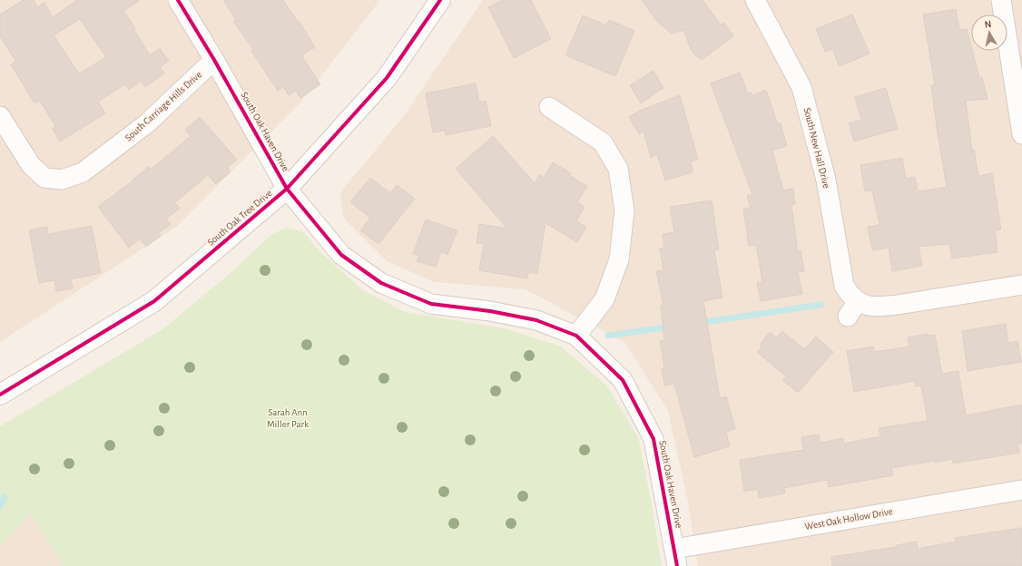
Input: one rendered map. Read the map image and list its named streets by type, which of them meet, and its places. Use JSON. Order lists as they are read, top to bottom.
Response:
{
  "streets": {
    "street": [
      "South Carriage Hills Drive",
      "South Oak Haven Drive",
      "South New Hall Drive",
      "South Oak Tree Drive",
      "West Oak Hollow Drive"
    ]
  },
  "crossings": [
    ["South Carriage Hills Drive", "South Oak Haven Drive"],
    ["South Oak Haven Drive", "South Oak Tree Drive"],
    ["South Oak Haven Drive", "West Oak Hollow Drive"]
  ],
  "parks": ["Sarah Ann Miller Park"],
  "north": "top"
}
